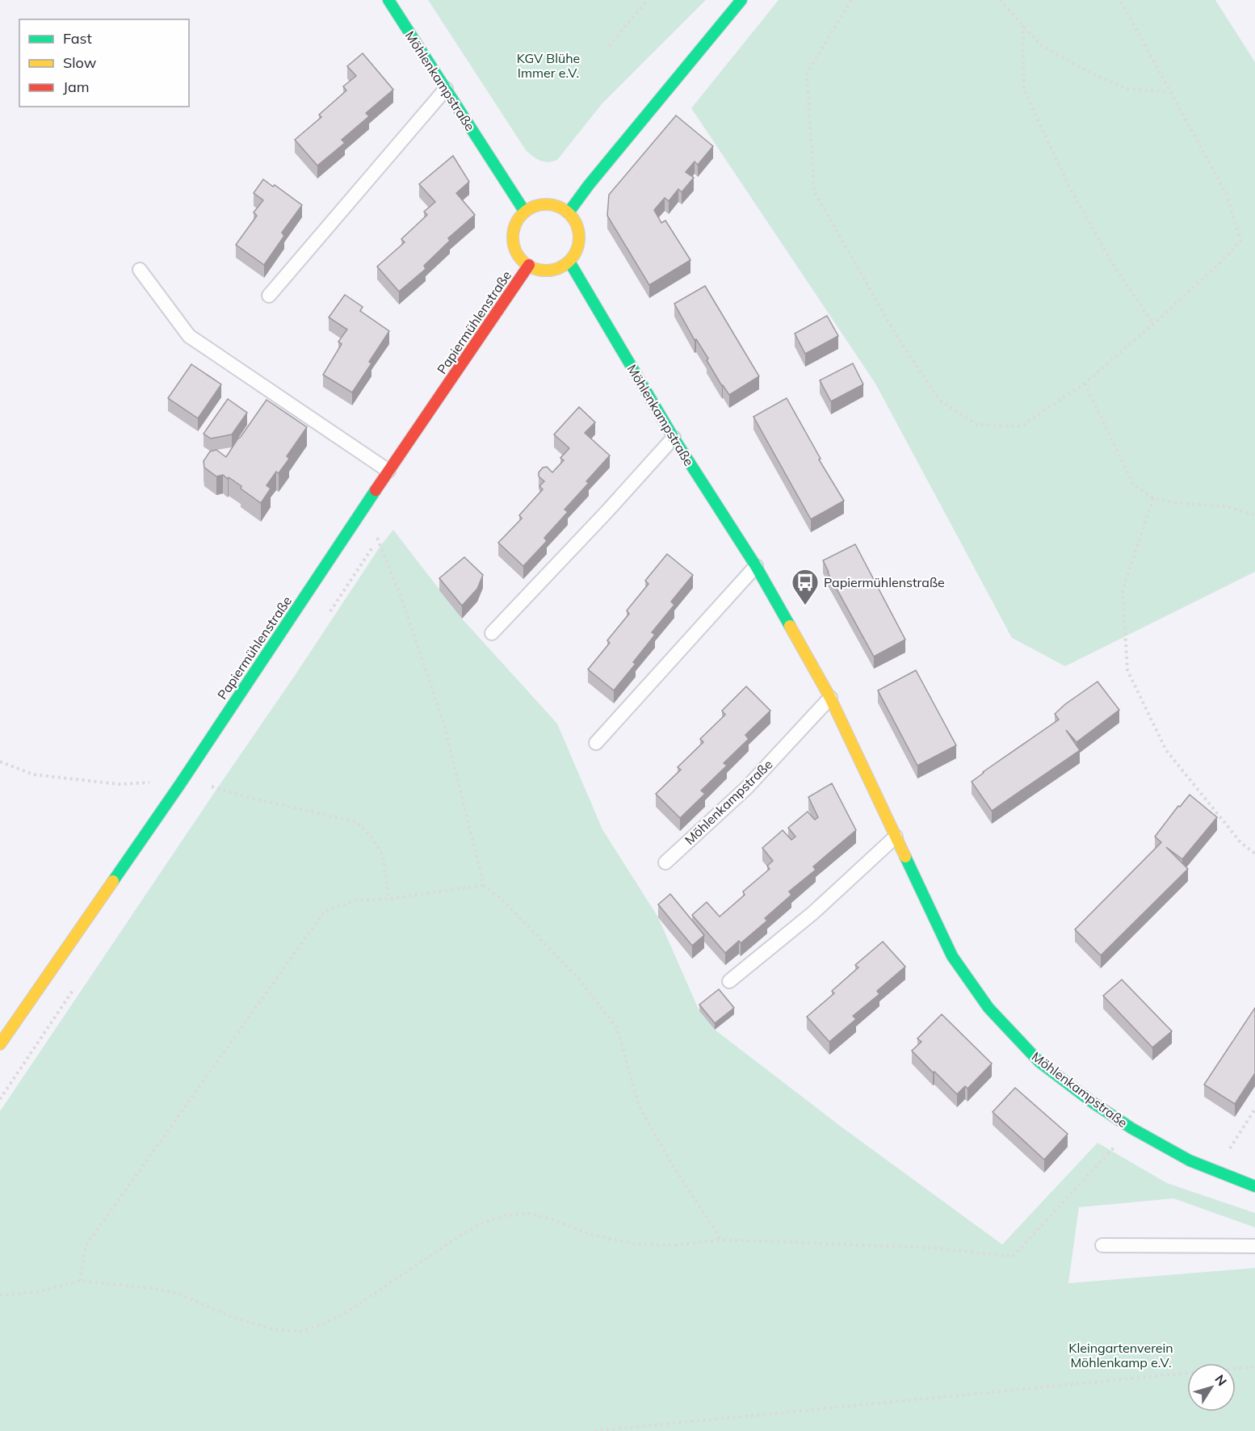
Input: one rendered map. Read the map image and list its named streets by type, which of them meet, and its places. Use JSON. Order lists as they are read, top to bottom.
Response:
{
  "streets": {
    "street": ["Möhlenkampstraße", "Papiermühlenstraße"]
  },
  "crossings": [
    ["Möhlenkampstraße", "Papiermühlenstraße"]
  ],
  "parks": ["KGV Blühe Immer e.V.", "Kleingartenverein Möhlenkamp e.V."],
  "places": {
    "bus stop": ["Papiermühlenstraße"]
  },
  "legend": ["Fast", "Slow", "Jam"],
  "north": "top right"
}
